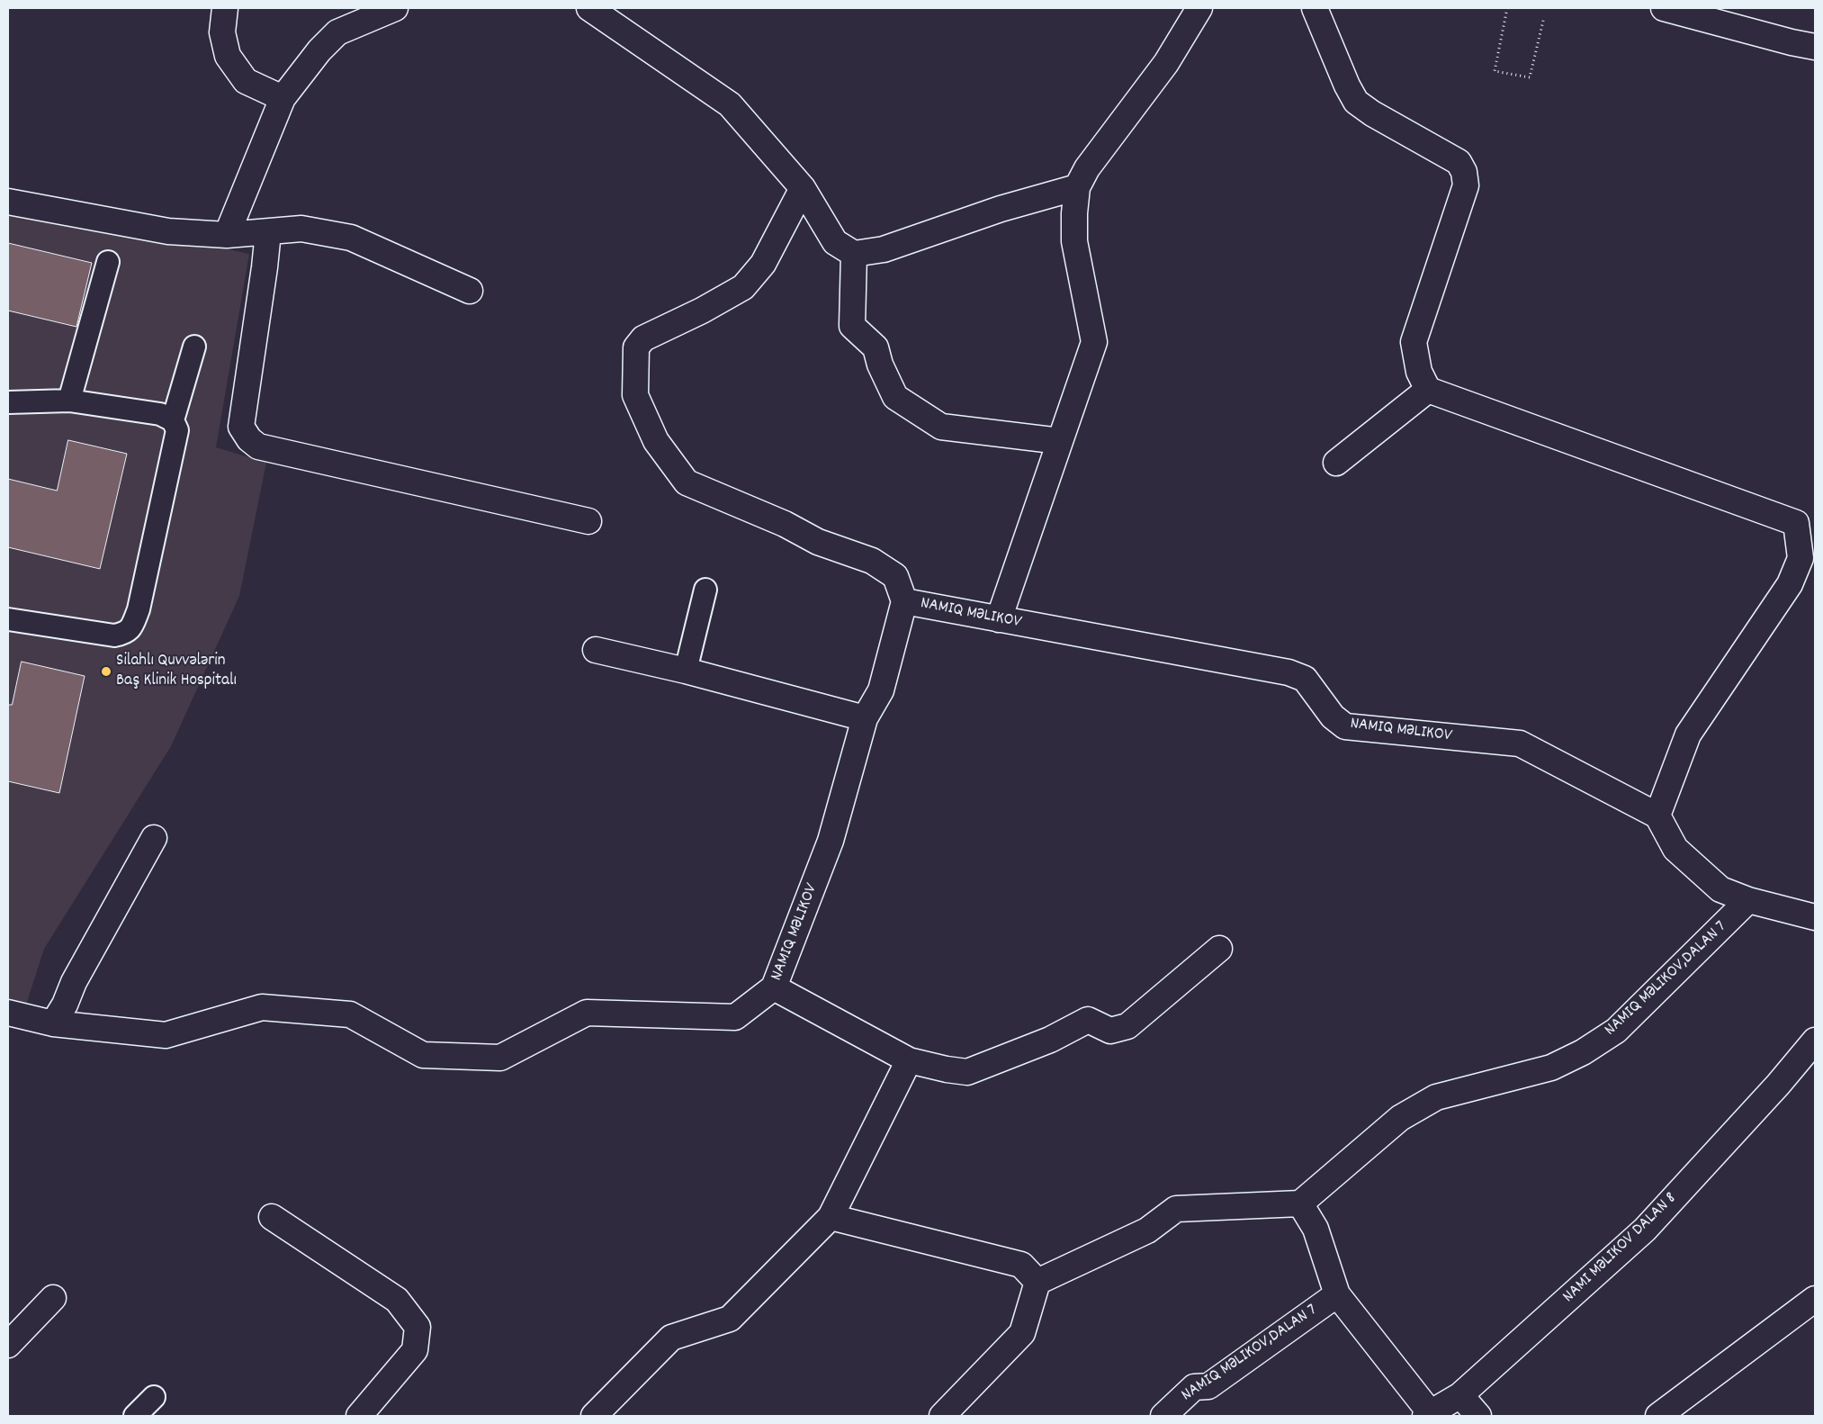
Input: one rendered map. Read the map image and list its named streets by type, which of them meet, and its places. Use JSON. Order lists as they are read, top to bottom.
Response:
{
  "streets": {
    "street": ["NAMIQ MƏLIKOV", "NAMIQ MƏLIKOV,DALAN 7", "NAMI MƏLIKOV DALAN 8"]
  },
  "places": ["Silahlı Quvvələrin Baş Klinik Hospitalı"]
}
